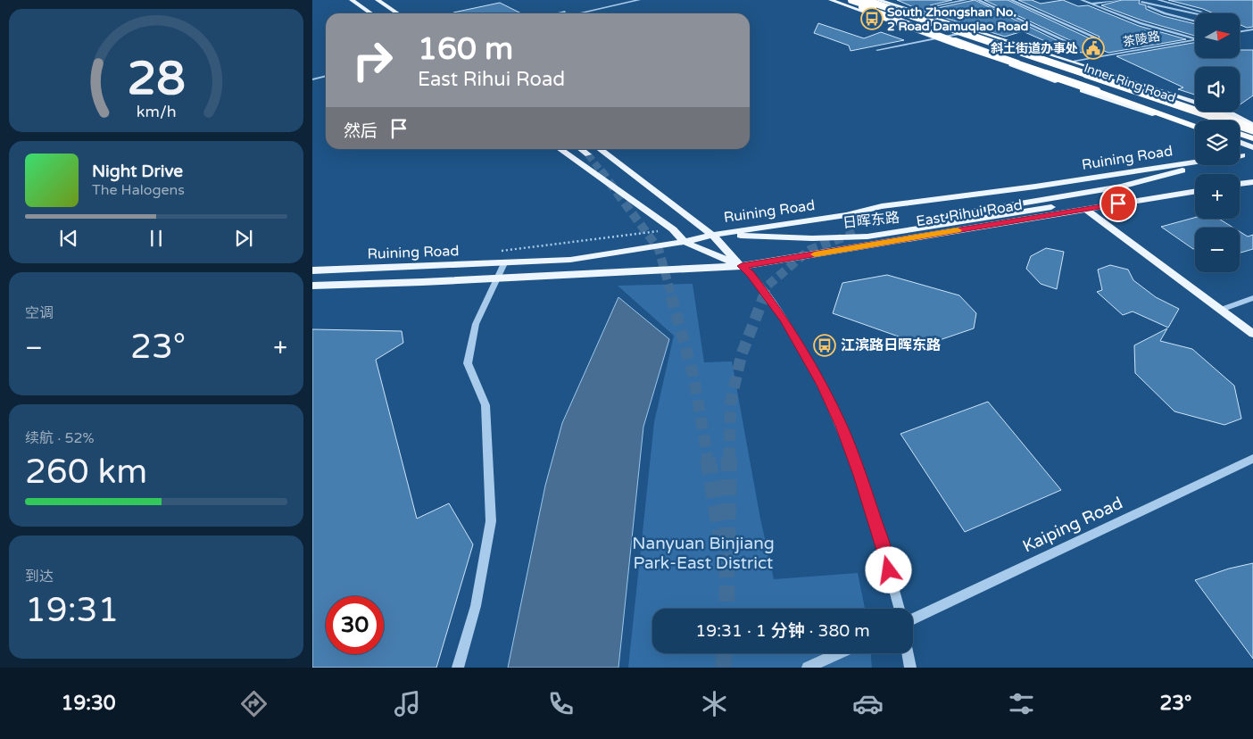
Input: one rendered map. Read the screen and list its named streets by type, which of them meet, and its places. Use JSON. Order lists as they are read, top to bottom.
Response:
{
  "streets": {
    "highway": ["Inner Ring Road"],
    "main road": ["Ruining Road", "East Rihui Road", "日晖东路"],
    "street": ["茶陵路", "Kaiping Road"]
  },
  "crossings": [
    ["Ruining Road", "East Rihui Road"],
    ["Ruining Road", "日晖东路"],
    ["East Rihui Road", "日晖东路"]
  ],
  "parks": ["Nanyuan Binjiang Park-East District"],
  "places": {
    "bus stop": ["South Zhongshan No. 2 Road Damuqiao Road", "江滨路日晖东路"],
    "public building": ["斜土街道办事处"]
  },
  "north": "right",
  "page": {
    "map_buttons": ["+", "−"],
    "turn": ["160 m", "East Rihui Road"],
    "then": "然后",
    "song": ["Night Drive", "The Halogens"],
    "tile": [
      "空调",
      ["续航 · 52%", "260 km"],
      ["到达", "19:31"]
    ],
    "heat": ["−", "23°", "+"],
    "limit": "30",
    "trip": "19:31 · 1 分钟 · 380 m",
    "tabs": ["19:30", "23°"],
    "gauge": ["28", "km/h"]
  }
}
